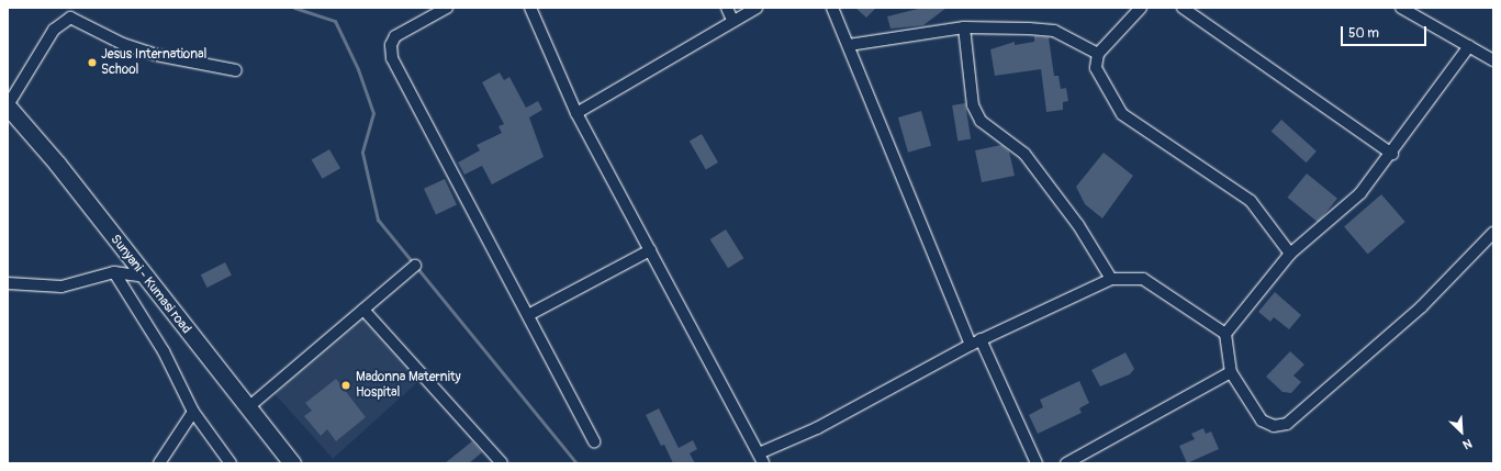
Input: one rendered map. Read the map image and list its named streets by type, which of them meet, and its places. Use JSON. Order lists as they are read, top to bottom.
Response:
{
  "streets": {
    "main road": ["Sunyani - Kumasi road"]
  },
  "places": ["Jesus International School", "Madonna Maternity Hospital"],
  "scale_bar": "50 m",
  "north": "bottom right"
}
